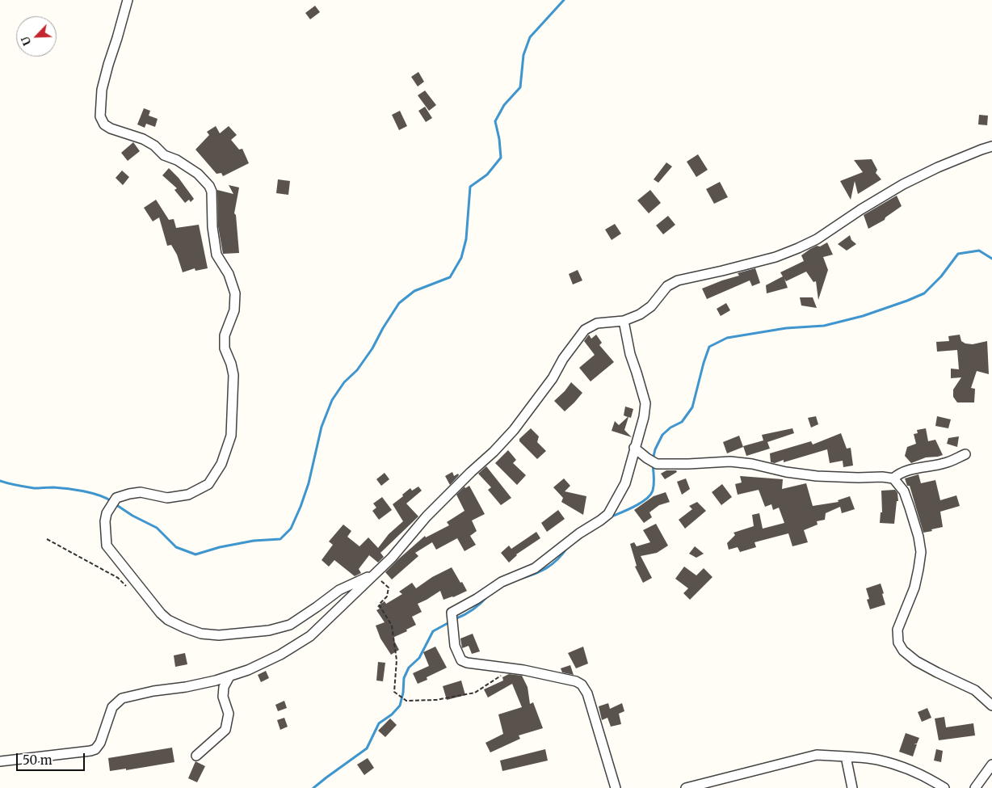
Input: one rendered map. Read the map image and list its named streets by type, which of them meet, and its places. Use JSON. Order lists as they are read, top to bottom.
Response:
{
  "scale_bar": "50 m",
  "north": "bottom left"
}
